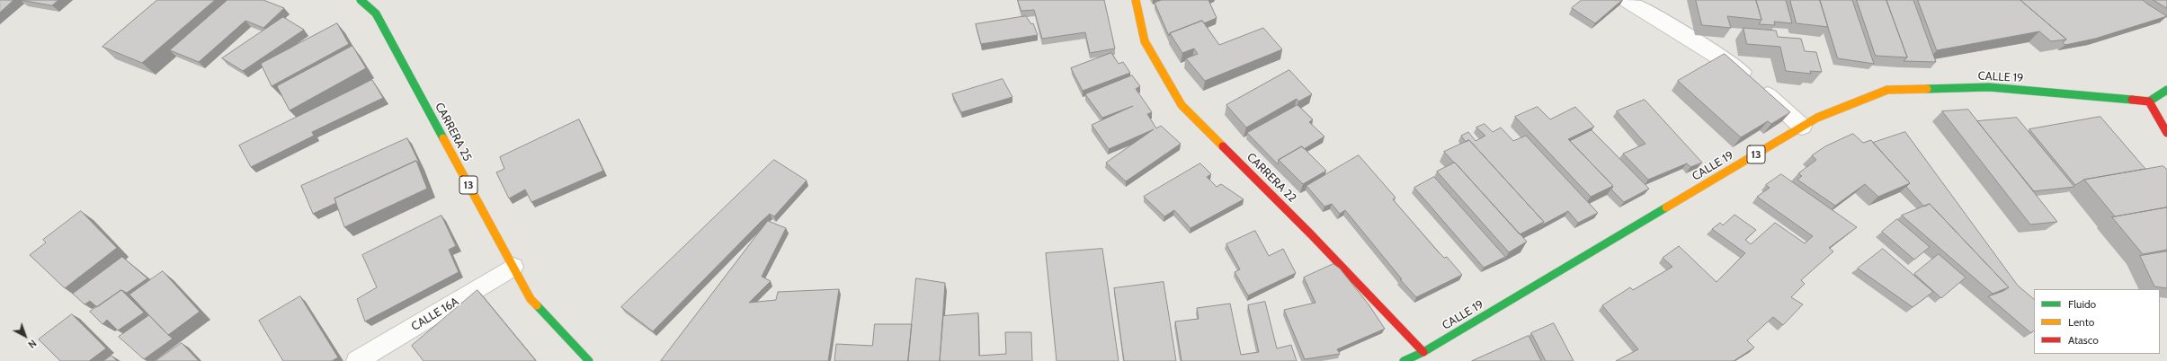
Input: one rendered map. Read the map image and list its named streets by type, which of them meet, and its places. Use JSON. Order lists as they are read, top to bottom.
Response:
{
  "streets": {
    "main road": [
      "CALLE 19",
      "CARRERA 25",
      "13",
      "CARRERA 22"
    ],
    "street": ["CALLE 16A"]
  },
  "crossings": [
    ["CALLE 19", "CARRERA 22"],
    ["CARRERA 25", "CALLE 16A"]
  ],
  "legend": ["Fluido", "Lento", "Atasco"],
  "north": "bottom right"
}
